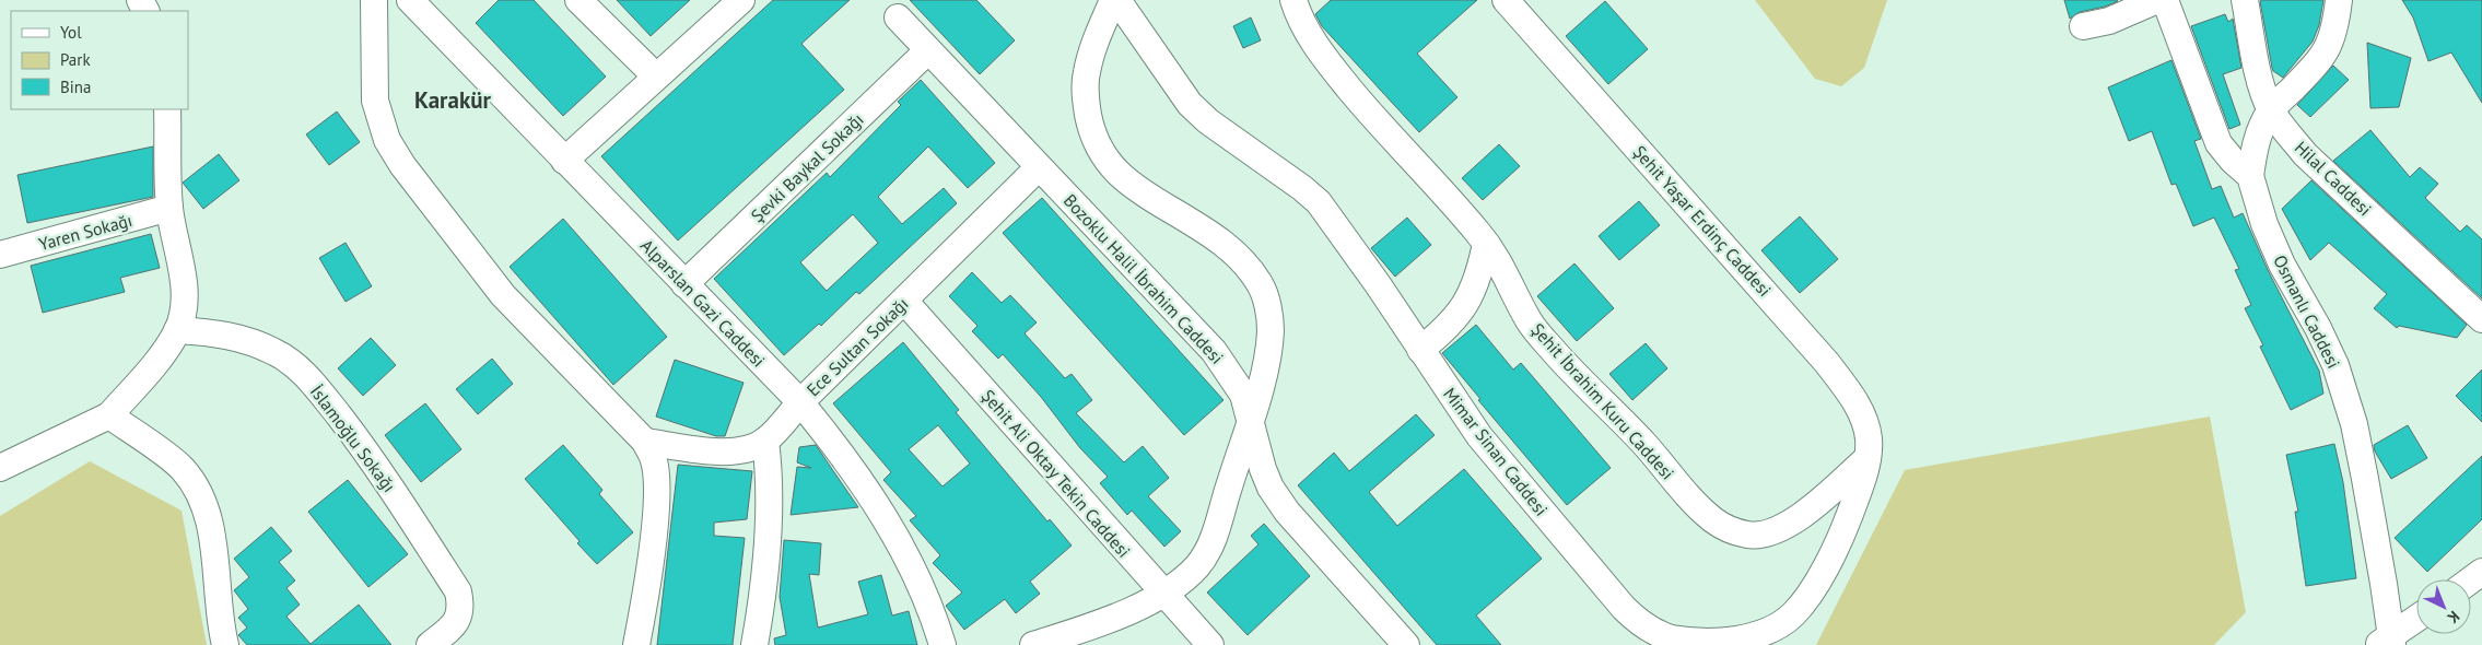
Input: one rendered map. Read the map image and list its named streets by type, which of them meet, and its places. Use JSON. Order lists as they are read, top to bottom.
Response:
{
  "streets": {
    "street": [
      "Şevki Baykal Sokağı",
      "Hilal Caddesi",
      "Şehit Yaşar Erdinç Caddesi",
      "Yaren Sokağı",
      "Bozoklu Halil İbrahim Caddesi",
      "Alparslan Gazi Caddesi",
      "Osmanlı Caddesi",
      "Ece Sultan Sokağı",
      "Şehit İbrahim Kuru Caddesi",
      "İslamoğlu Sokağı",
      "Mimar Sinan Caddesi",
      "Şehit Ali Oktay Tekin Caddesi"
    ]
  },
  "crossings": [
    ["Şevki Baykal Sokağı", "Bozoklu Halil İbrahim Caddesi"],
    ["Şevki Baykal Sokağı", "Alparslan Gazi Caddesi"],
    ["Şehit Yaşar Erdinç Caddesi", "Şehit İbrahim Kuru Caddesi"],
    ["Şehit Yaşar Erdinç Caddesi", "Mimar Sinan Caddesi"],
    ["Bozoklu Halil İbrahim Caddesi", "Ece Sultan Sokağı"],
    ["Alparslan Gazi Caddesi", "Ece Sultan Sokağı"],
    ["Ece Sultan Sokağı", "Şehit Ali Oktay Tekin Caddesi"],
    ["Şehit İbrahim Kuru Caddesi", "Mimar Sinan Caddesi"]
  ],
  "districts": ["Karakür"],
  "legend": ["Yol", "Park", "Bina"],
  "north": "bottom right"
}
